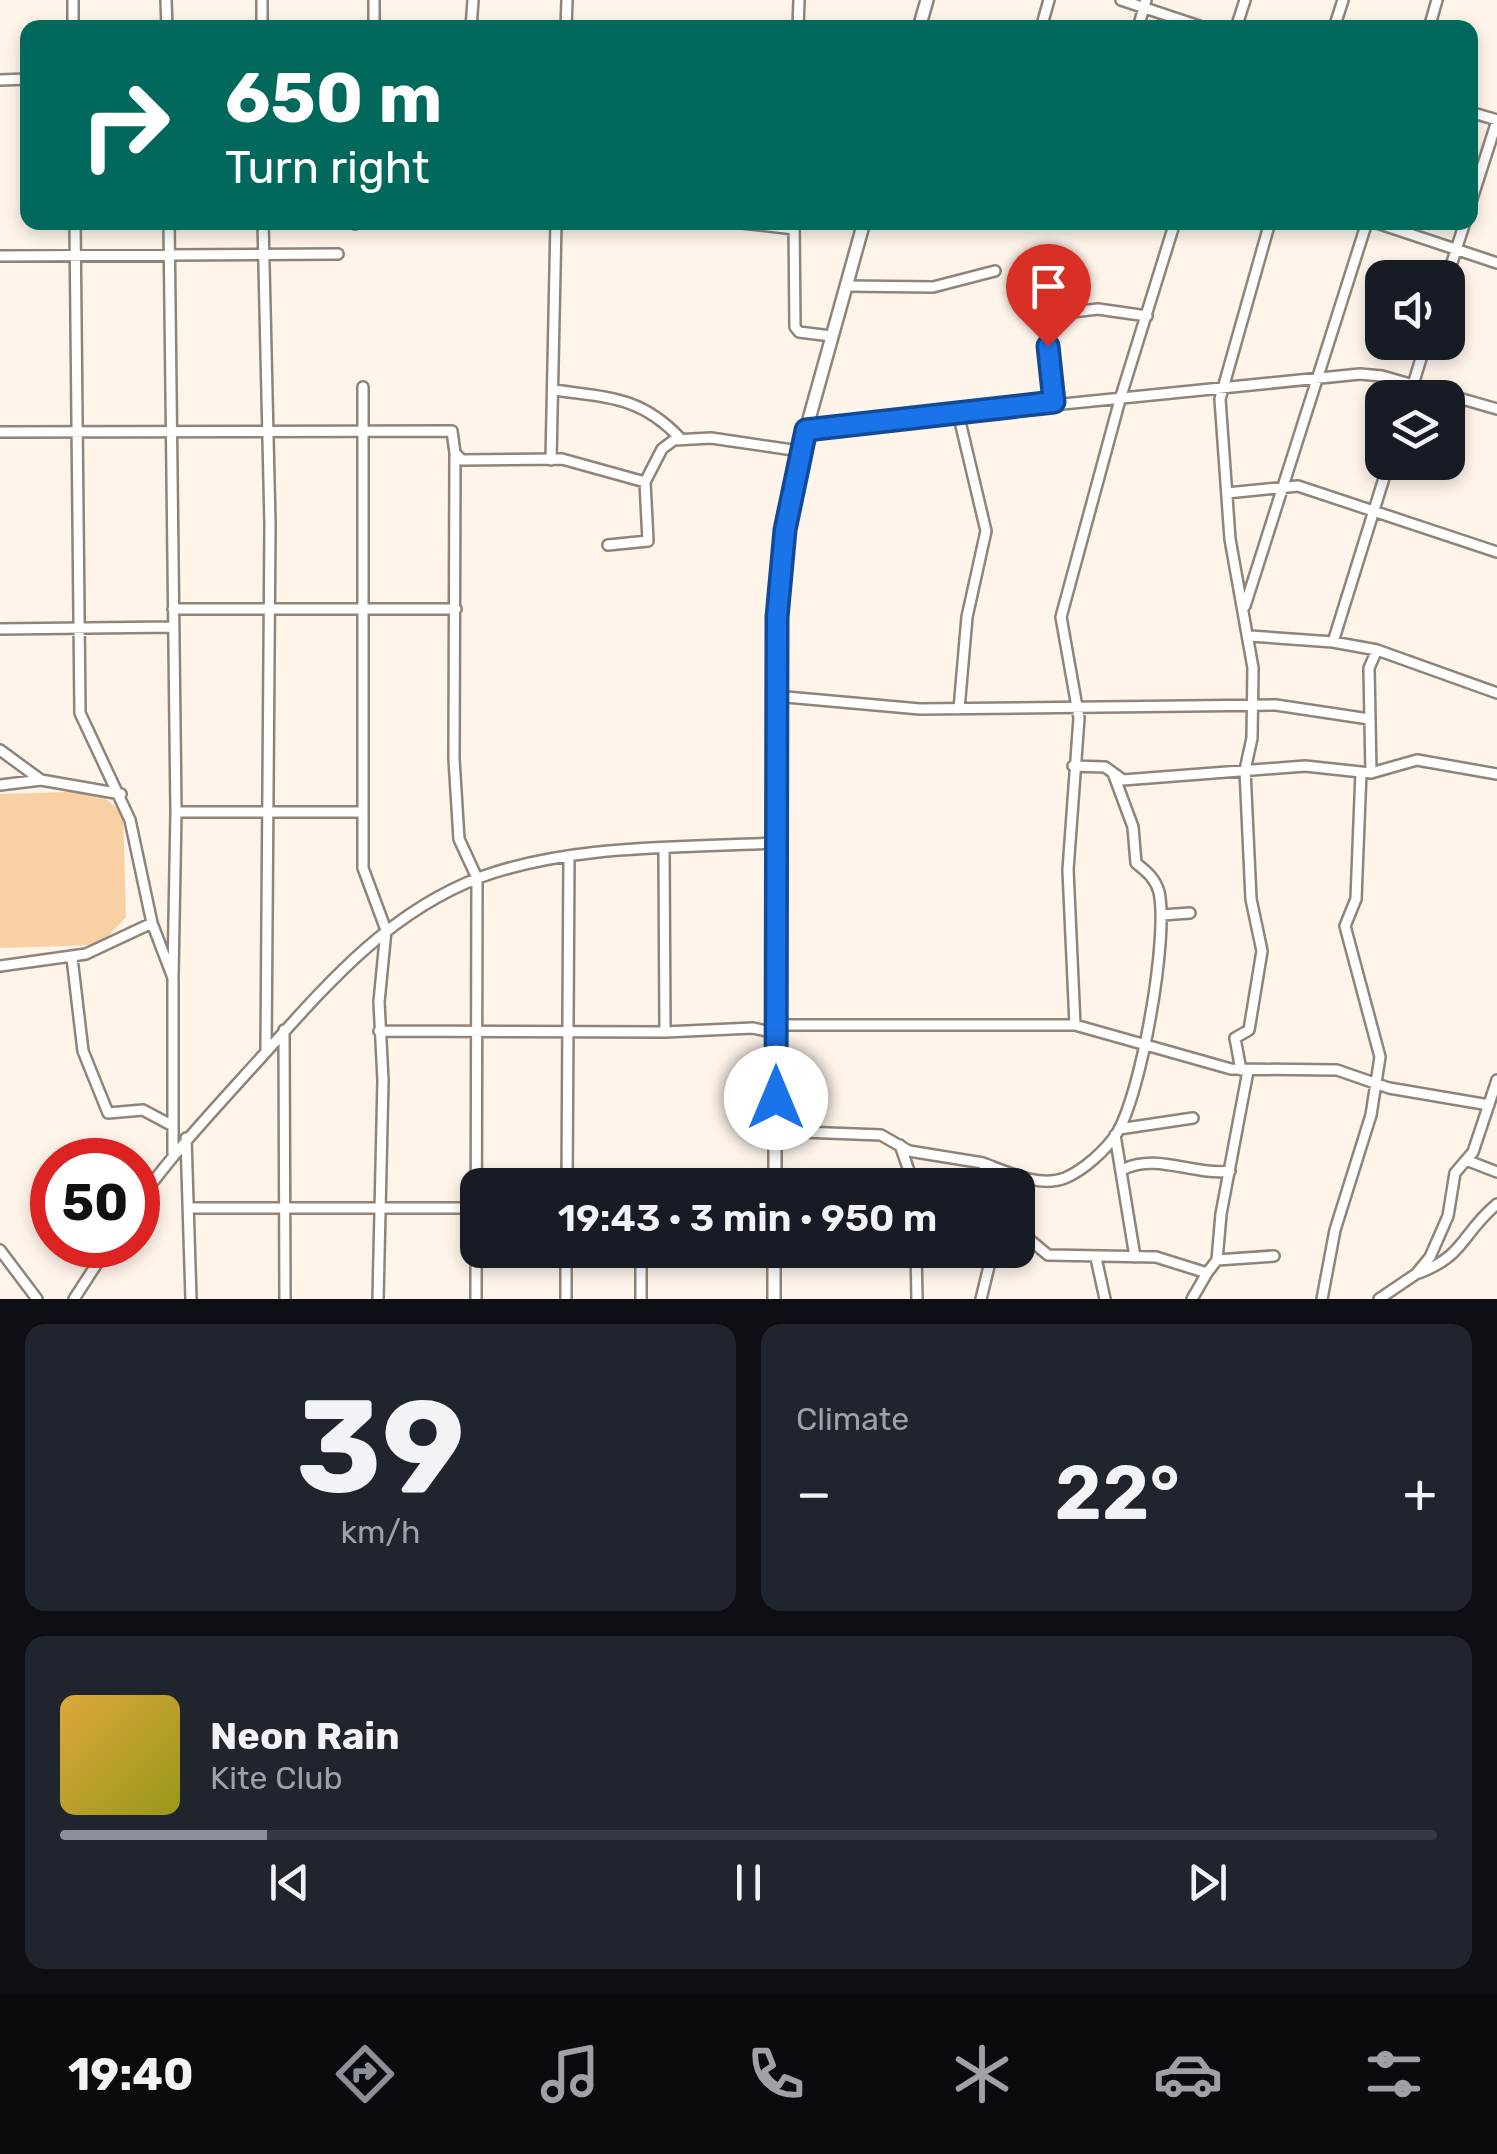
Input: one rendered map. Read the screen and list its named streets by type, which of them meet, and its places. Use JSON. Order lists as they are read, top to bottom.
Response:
{
  "page": {
    "turn": ["650 m", "Turn right"],
    "limit": "50",
    "trip": "19:43 · 3 min · 950 m",
    "tile": [
      ["39", "km/h"],
      "Climate"
    ],
    "heat": ["−", "22°", "+"],
    "song": ["Neon Rain", "Kite Club"],
    "tabs": "19:40"
  }
}
